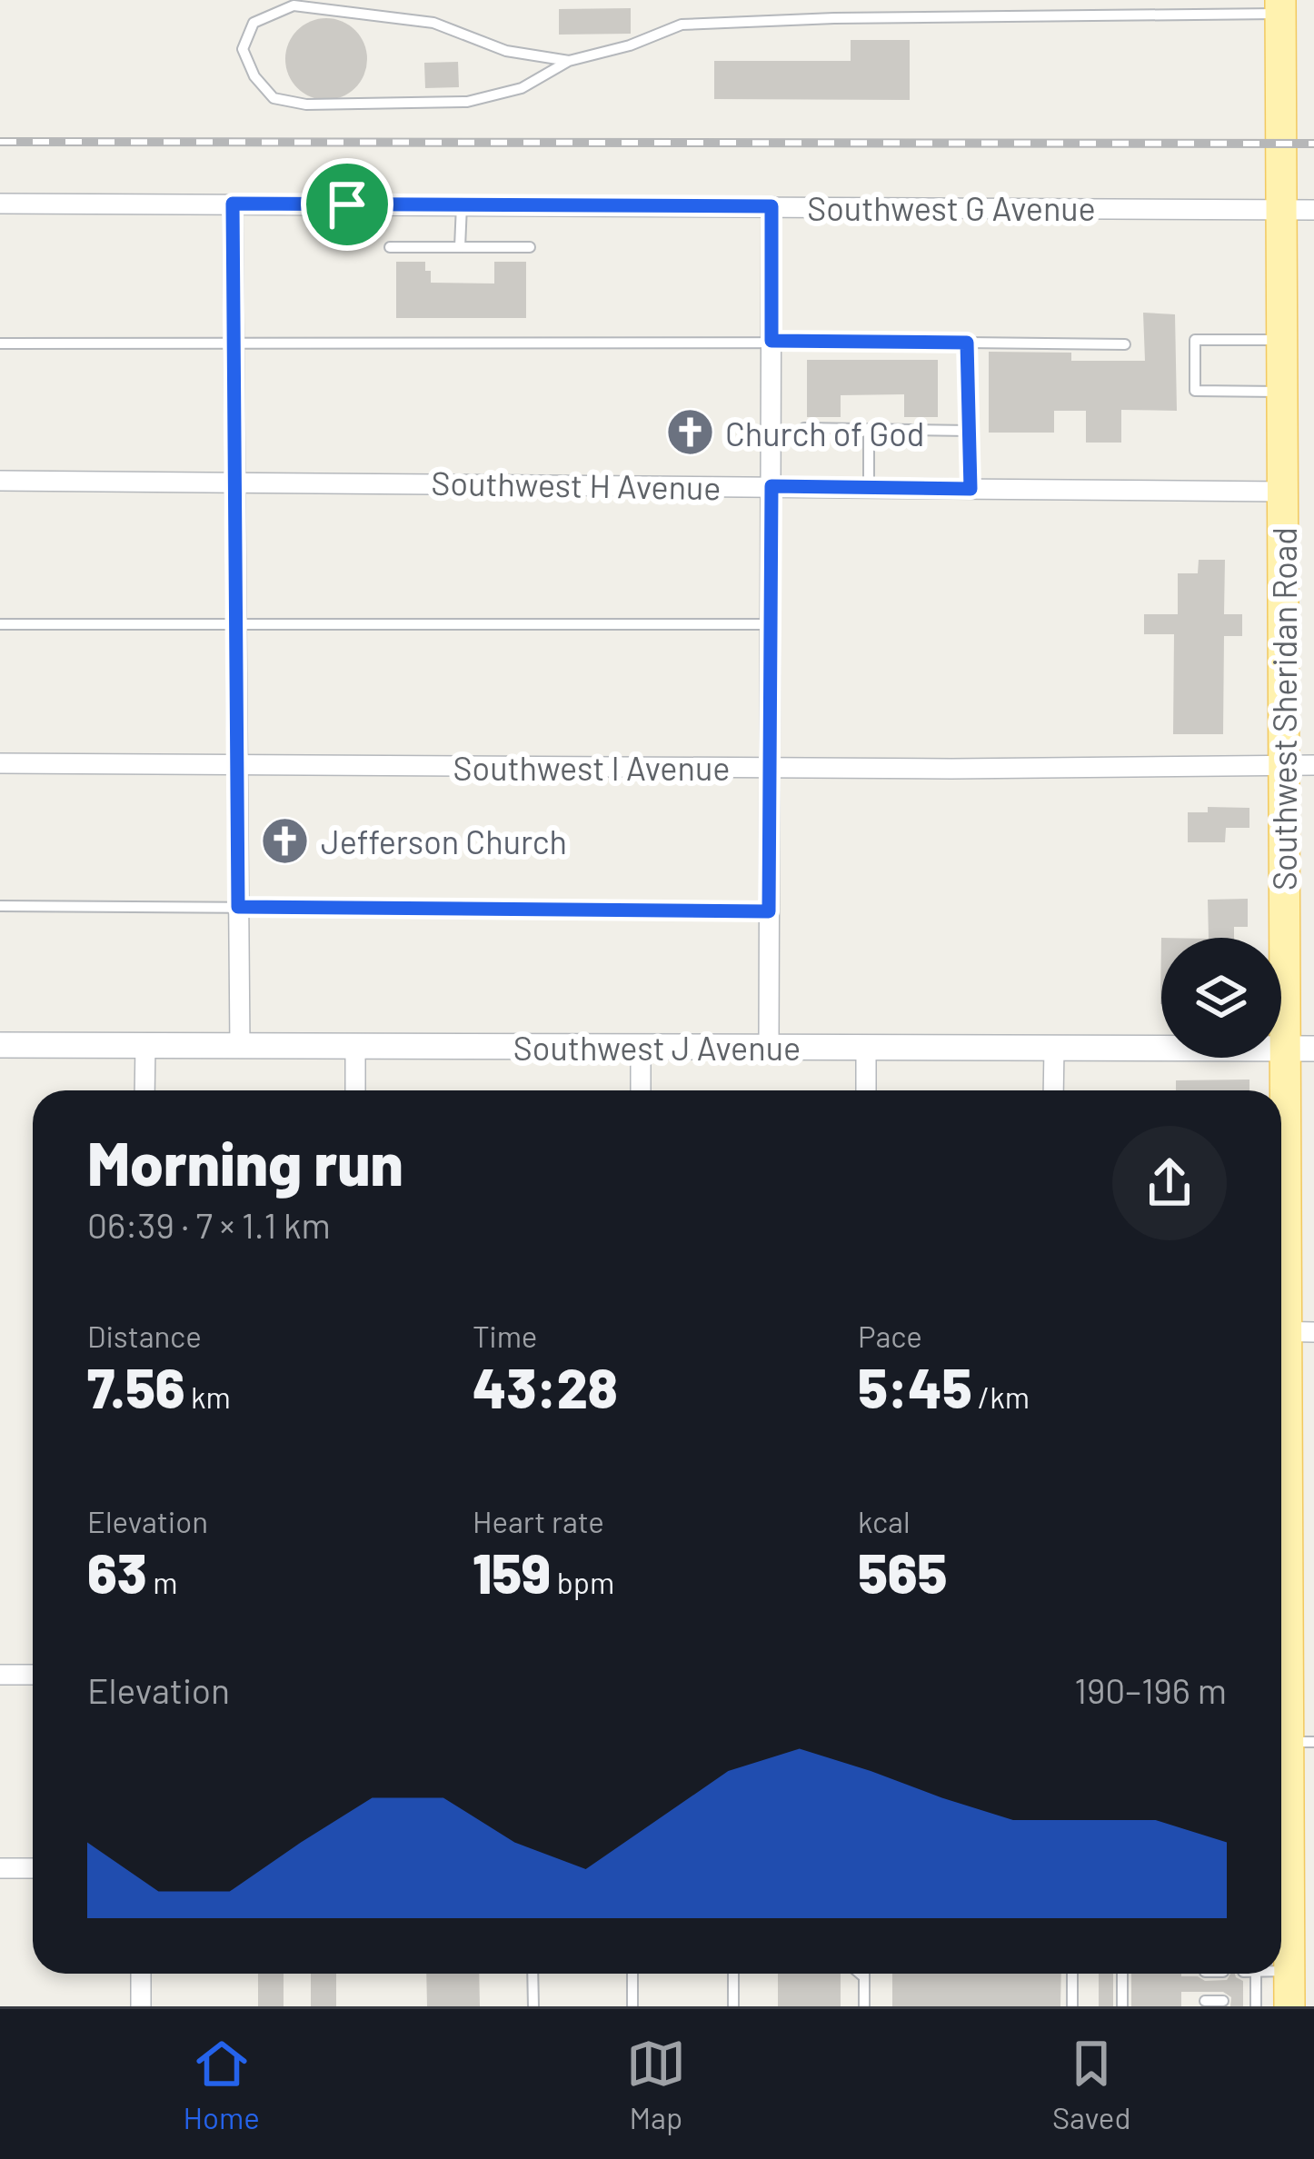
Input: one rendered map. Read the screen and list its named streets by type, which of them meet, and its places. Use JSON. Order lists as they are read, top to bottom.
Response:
{
  "streets": {
    "main road": ["Southwest Sheridan Road"],
    "street": [
      "Southwest G Avenue",
      "Southwest H Avenue",
      "Southwest I Avenue",
      "Southwest J Avenue"
    ]
  },
  "crossings": [
    ["Southwest G Avenue", "Southwest Sheridan Road"],
    ["Southwest H Avenue", "Southwest Sheridan Road"],
    ["Southwest Sheridan Road", "Southwest I Avenue"],
    ["Southwest Sheridan Road", "Southwest J Avenue"]
  ],
  "places": {
    "church": ["Church of God", "Jefferson Church"]
  },
  "page": {
    "heading": ["Morning run", "06:39 · 7 × 1.1 km"],
    "stats": [
      ["Distance", "7.56 km"],
      ["Time", "43:28"],
      ["Pace", "5:45 /km"],
      ["Elevation", "63 m"],
      ["Heart rate", "159 bpm"],
      ["kcal", "565"]
    ],
    "chart": ["Elevation", "190–196 m"],
    "tabs": ["Home", "Map", "Saved"]
  }
}
